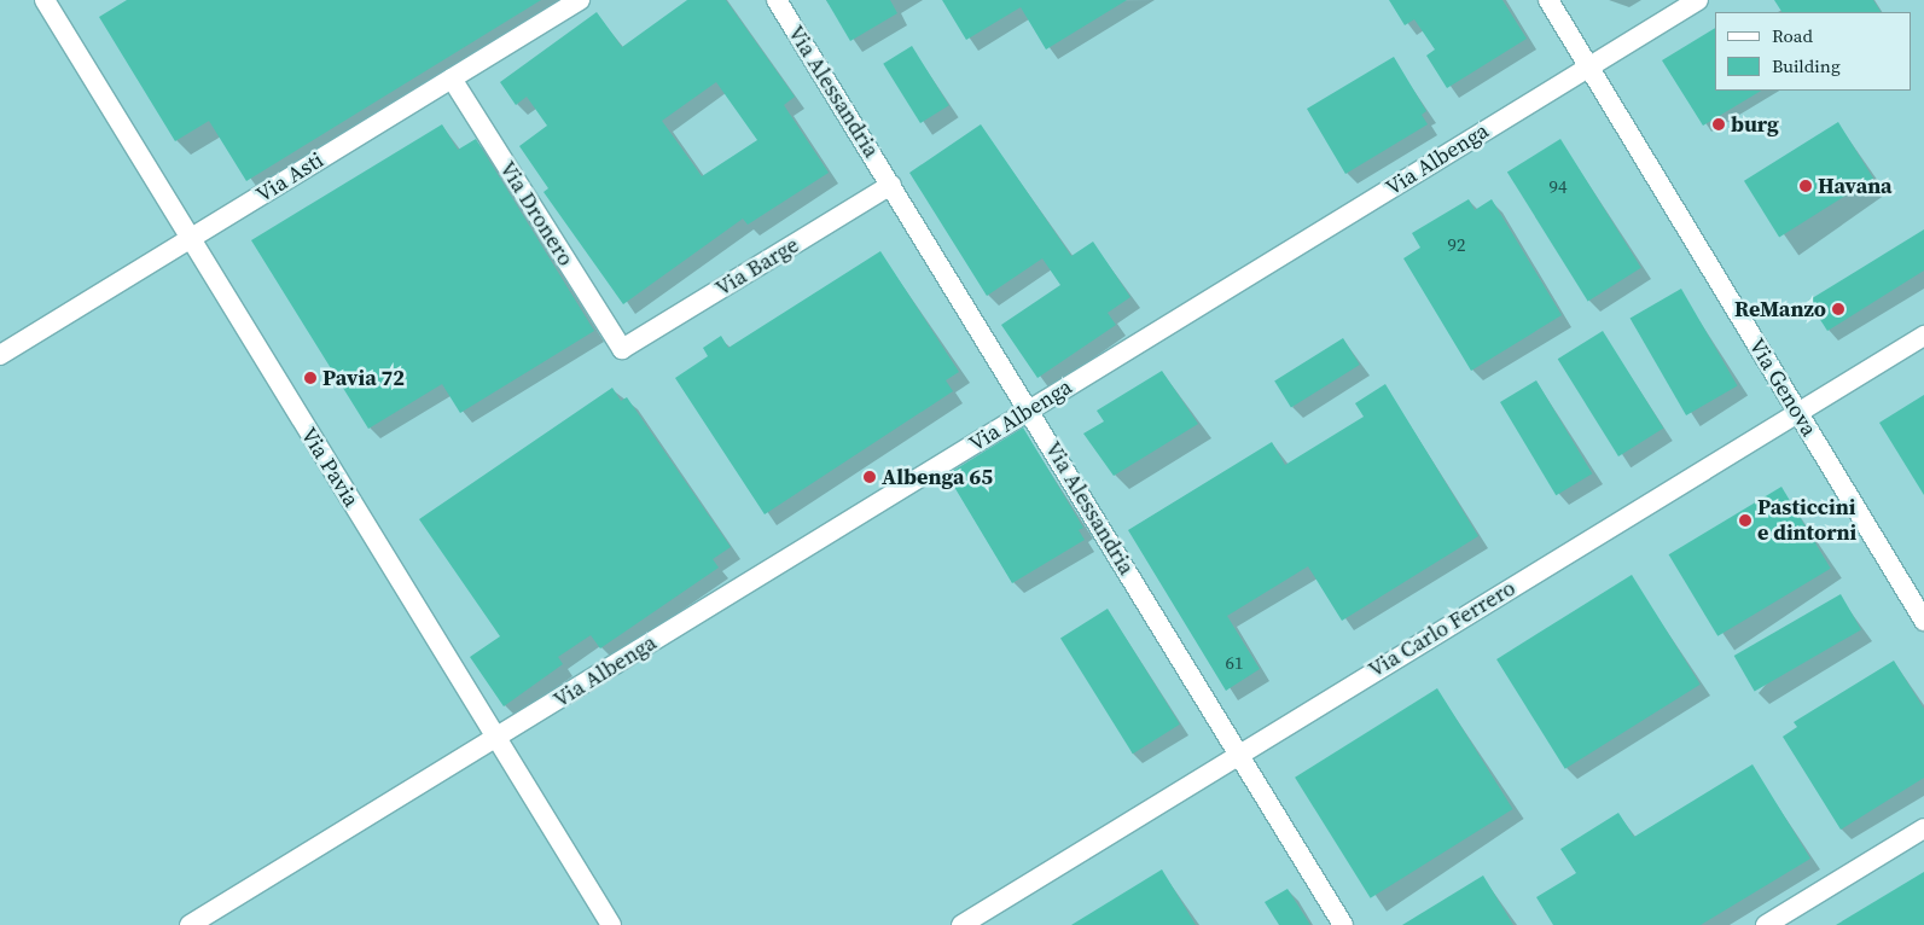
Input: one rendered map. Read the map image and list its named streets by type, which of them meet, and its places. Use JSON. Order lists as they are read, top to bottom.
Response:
{
  "streets": {
    "street": [
      "Via Alessandria",
      "Via Albenga",
      "Via Asti",
      "Via Dronero",
      "Via Barge",
      "Via Genova",
      "Via Pavia",
      "Via Carlo Ferrero"
    ]
  },
  "crossings": [
    ["Via Alessandria", "Via Albenga"],
    ["Via Alessandria", "Via Barge"],
    ["Via Alessandria", "Via Carlo Ferrero"],
    ["Via Albenga", "Via Genova"],
    ["Via Albenga", "Via Pavia"],
    ["Via Asti", "Via Dronero"],
    ["Via Asti", "Via Pavia"],
    ["Via Dronero", "Via Barge"],
    ["Via Genova", "Via Carlo Ferrero"]
  ],
  "places": [
    "burg",
    "Havana",
    "ReManzo",
    "Pavia 72",
    "Albenga 65",
    "Pasticcini e dintorni"
  ],
  "house_numbers": ["94", "92", "61"],
  "legend": ["Road", "Building"]
}
